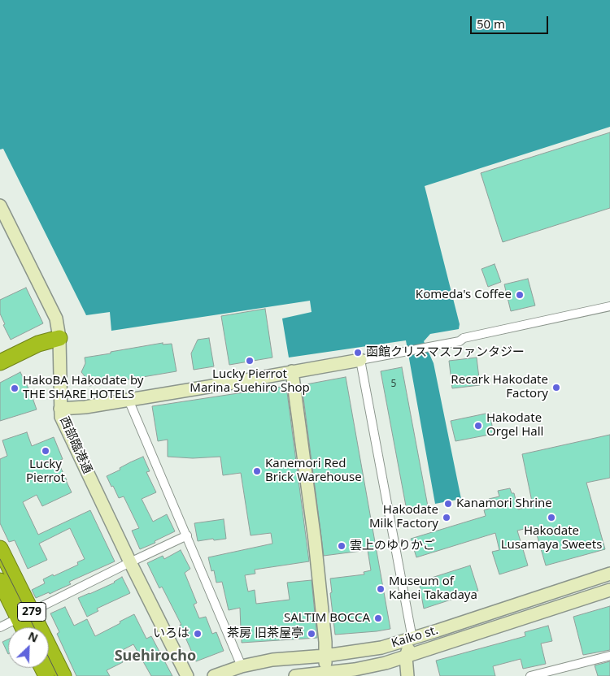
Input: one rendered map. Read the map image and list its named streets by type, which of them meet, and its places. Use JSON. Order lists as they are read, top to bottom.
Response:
{
  "streets": {
    "highway": ["279"],
    "street": ["西部臨港通", "Kaiko st."]
  },
  "districts": ["Suehirocho"],
  "places": [
    "Komeda's Coffee",
    "函館クリスマスファンタジー",
    "Lucky Pierrot Marina Suehiro Shop",
    "Recark Hakodate Factory",
    "HakoBA Hakodate by THE SHARE HOTELS",
    "Hakodate Orgel Hall",
    "Lucky Pierrot",
    "Kanemori Red Brick Warehouse",
    "Kanamori Shrine",
    "Hakodate Milk Factory",
    "Hakodate Lusamaya Sweets",
    "雲上のゆりかご",
    "Museum of Kahei Takadaya",
    "SALTIM BOCCA",
    "いろは",
    "茶房 旧茶屋亭"
  ],
  "house_numbers": ["5"],
  "scale_bar": "50 m",
  "north": "top right"
}
